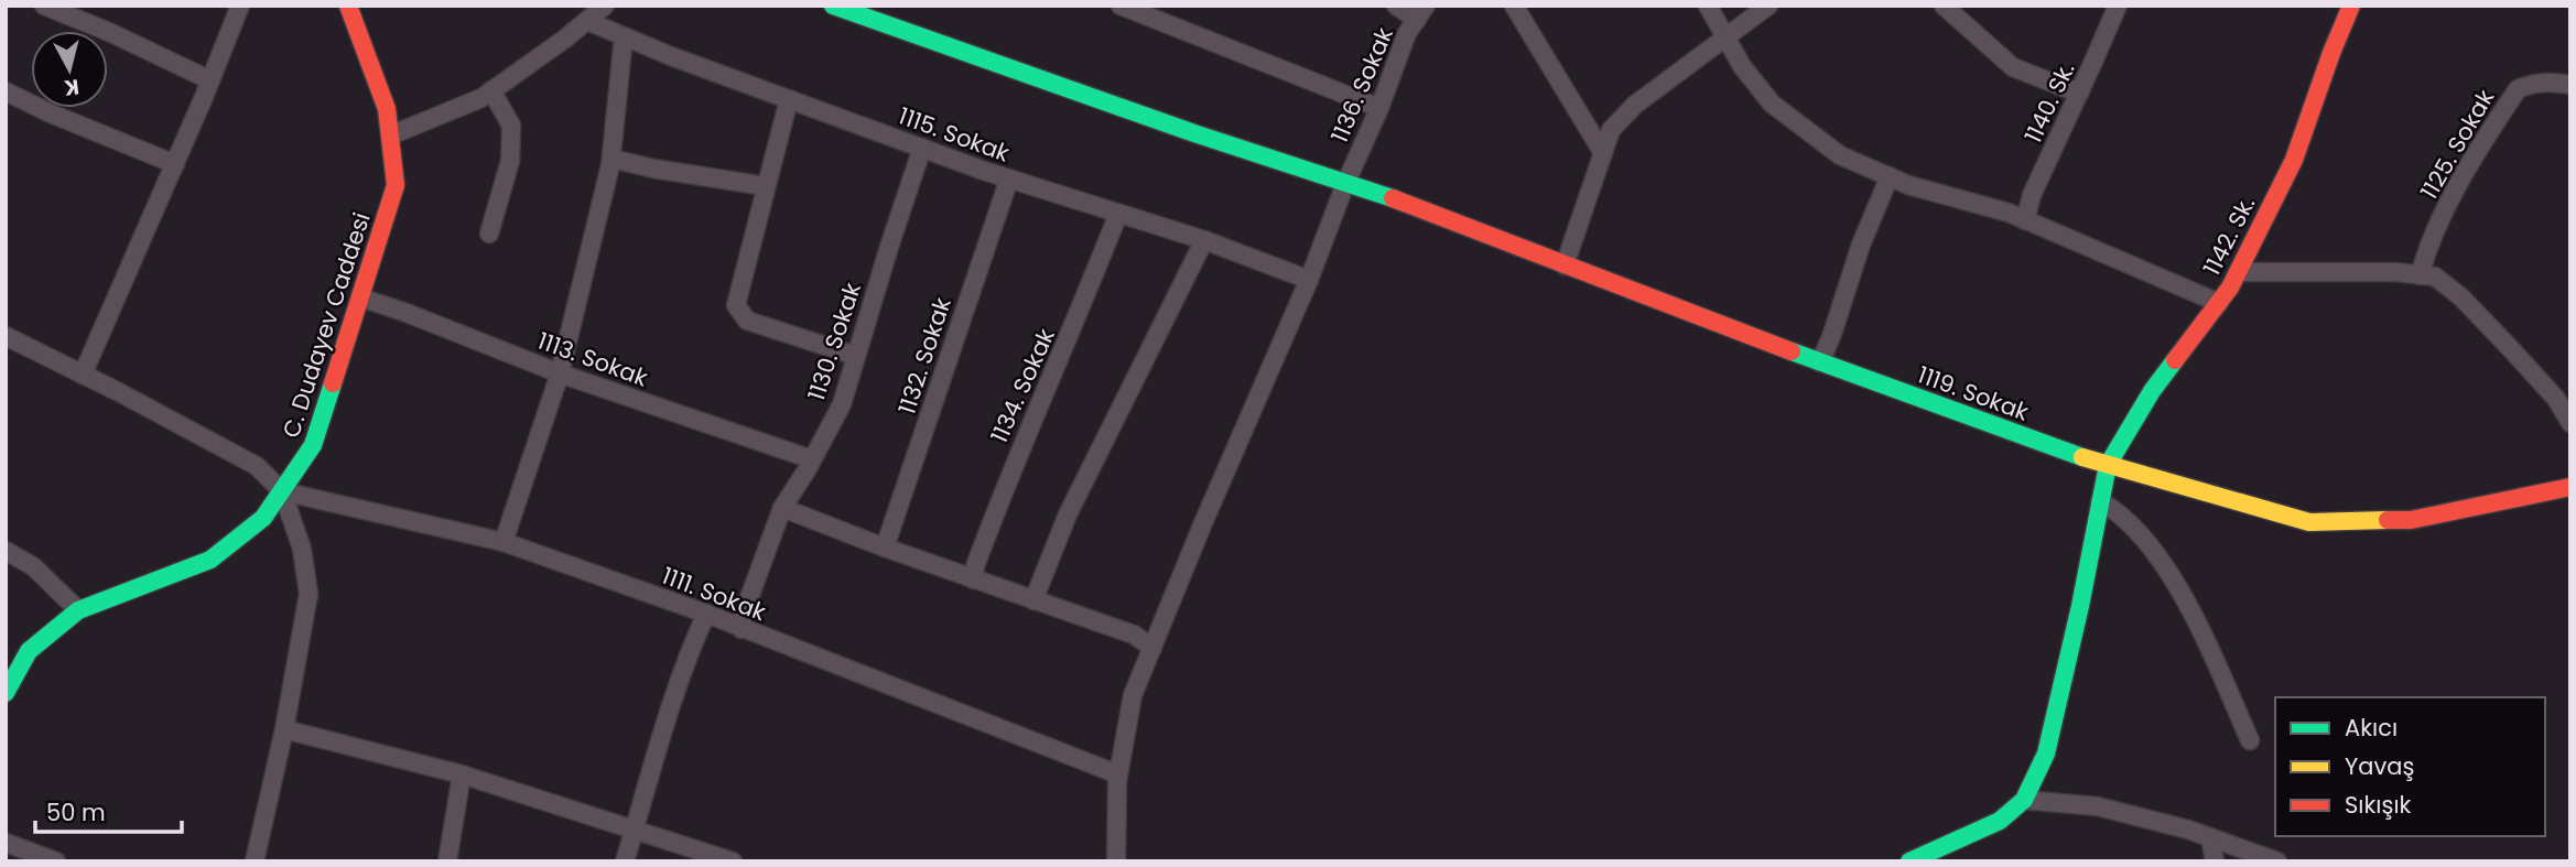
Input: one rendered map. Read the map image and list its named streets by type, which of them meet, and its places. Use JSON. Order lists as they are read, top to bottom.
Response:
{
  "streets": {
    "street": [
      "1136. Sokak",
      "1140. Sk.",
      "1115. Sokak",
      "1125. Sokak",
      "1142. Sk.",
      "C. Dudayev Caddesi",
      "1130. Sokak",
      "1132. Sokak",
      "1113. Sokak",
      "1134. Sokak",
      "1119. Sokak",
      "1111. Sokak"
    ]
  },
  "crossings": [
    ["1136. Sokak", "1115. Sokak"],
    ["1136. Sokak", "1119. Sokak"],
    ["1136. Sokak", "1111. Sokak"],
    ["1115. Sokak", "1130. Sokak"],
    ["1115. Sokak", "1132. Sokak"],
    ["1115. Sokak", "1134. Sokak"],
    ["1142. Sk.", "1119. Sokak"],
    ["C. Dudayev Caddesi", "1113. Sokak"],
    ["C. Dudayev Caddesi", "1111. Sokak"],
    ["1130. Sokak", "1113. Sokak"],
    ["1130. Sokak", "1111. Sokak"]
  ],
  "legend": ["Akıcı", "Yavaş", "Sıkışık"],
  "scale_bar": "50 m",
  "north": "bottom"
}
